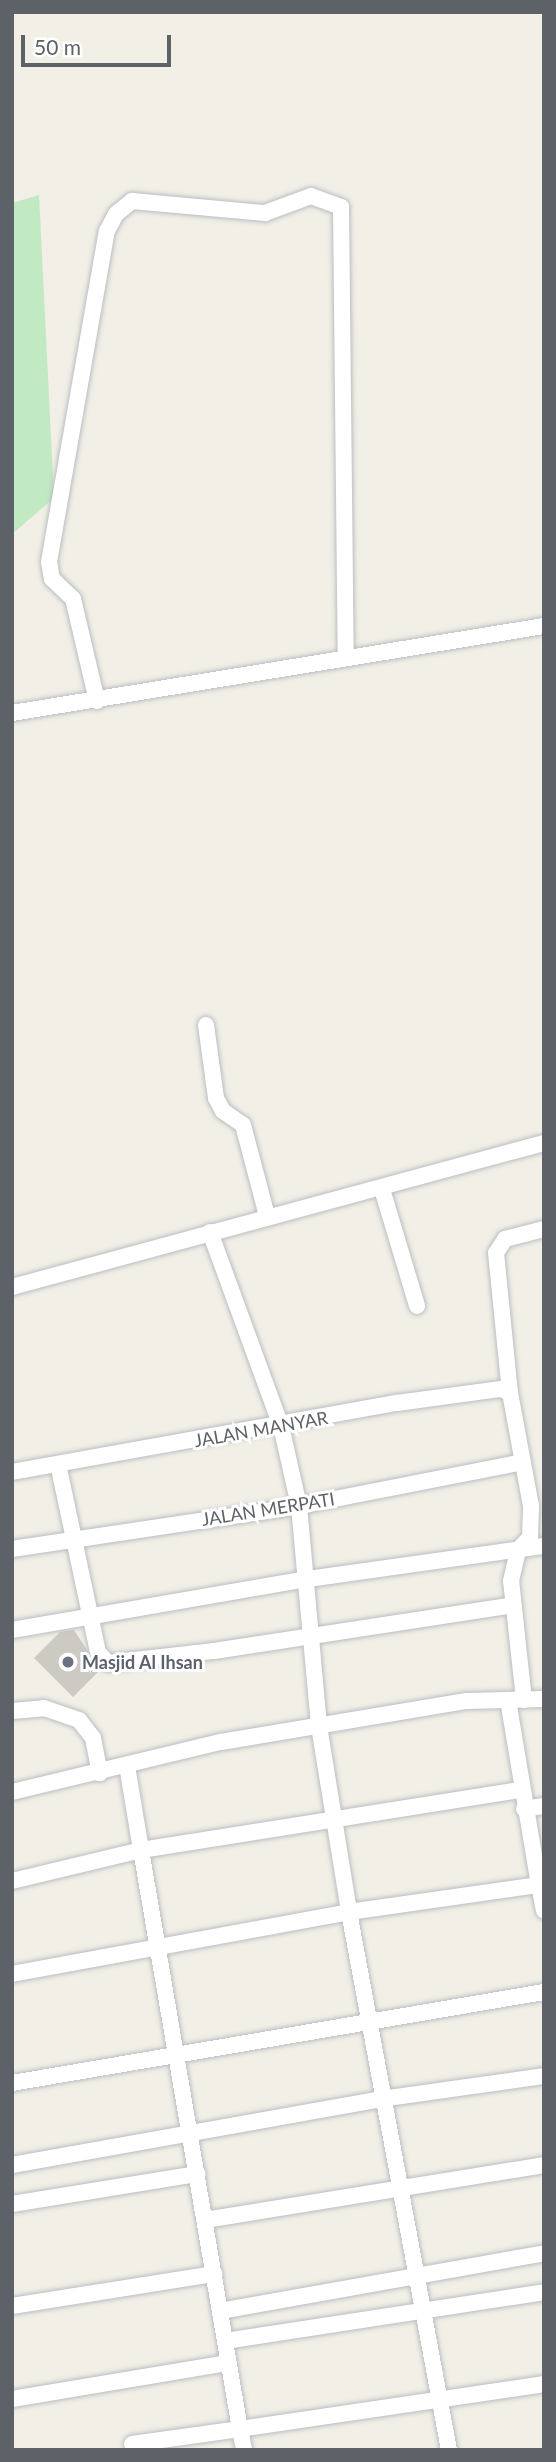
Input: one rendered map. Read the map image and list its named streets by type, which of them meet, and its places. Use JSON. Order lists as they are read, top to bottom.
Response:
{
  "streets": {
    "street": ["JALAN MANYAR", "JALAN MERPATI"]
  },
  "places": ["Masjid Al Ihsan"],
  "scale_bar": "50 m"
}
